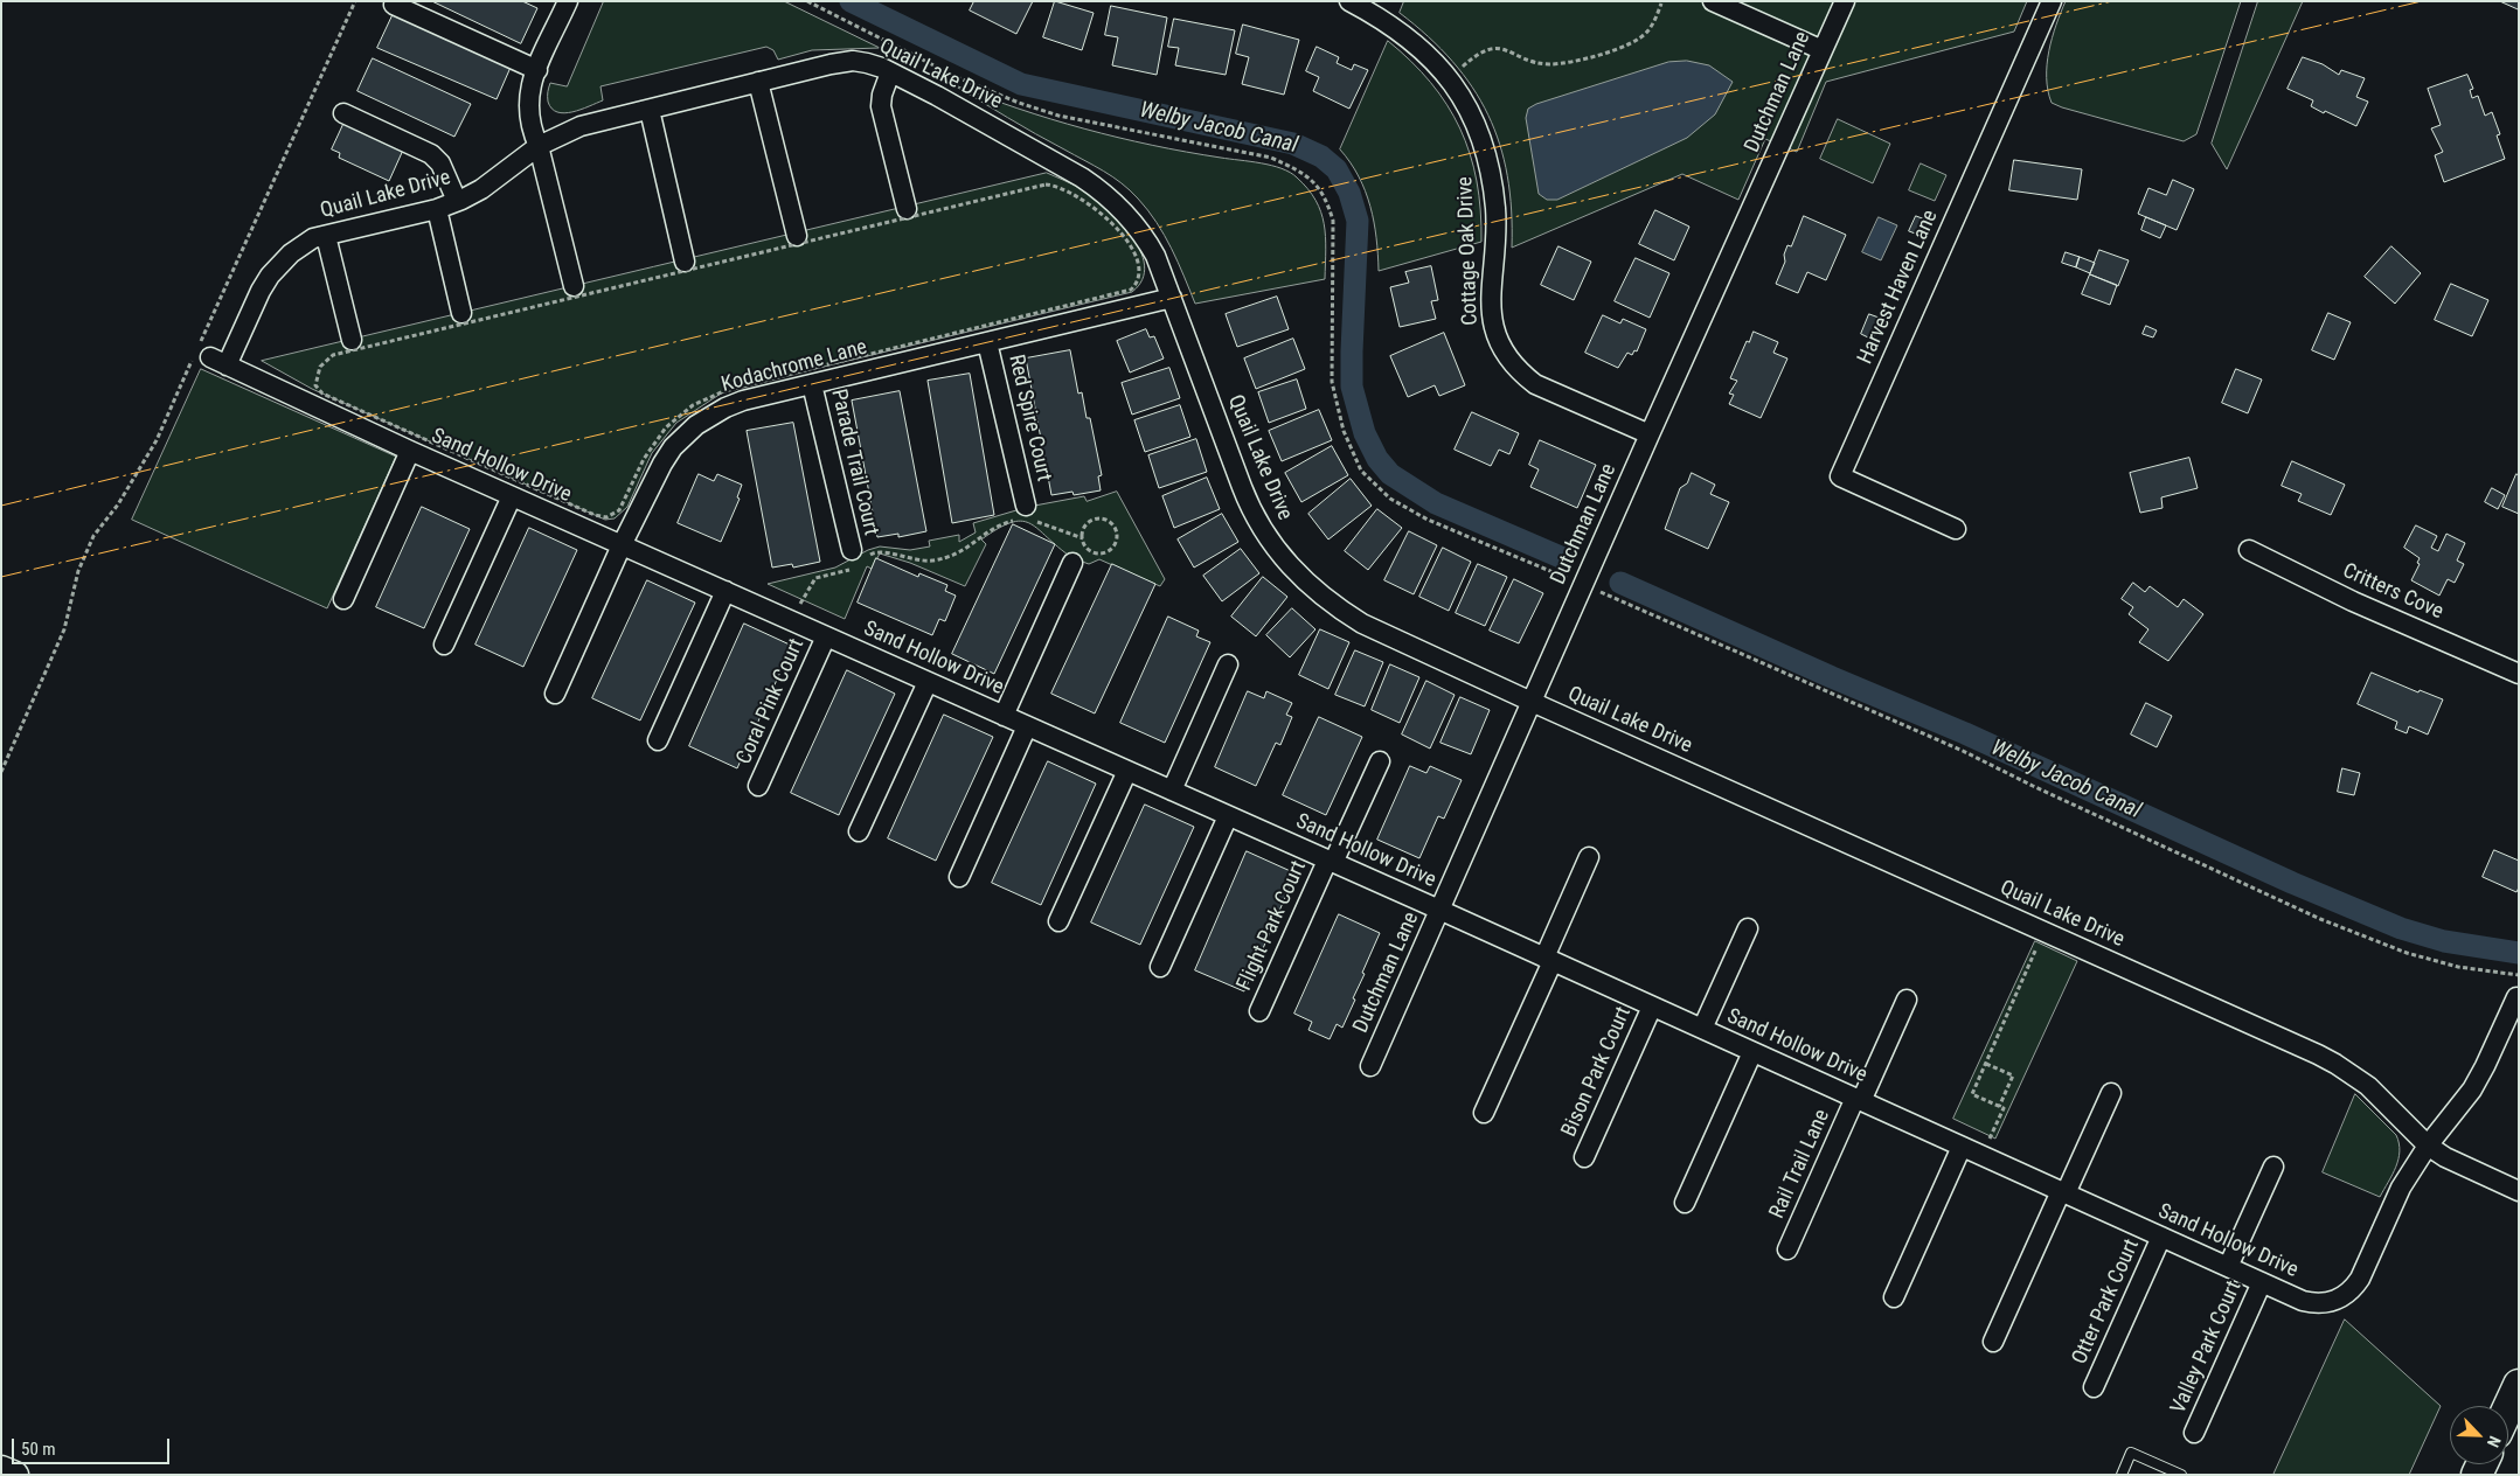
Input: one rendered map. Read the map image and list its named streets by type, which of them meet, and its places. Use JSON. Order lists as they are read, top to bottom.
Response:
{
  "streets": {
    "street": [
      "Quail Lake Drive",
      "Dutchman Lane",
      "Cottage Oak Drive",
      "Harvest Haven Lane",
      "Kodachrome Lane",
      "Red Spire Court",
      "Parade Trail Court",
      "Sand Hollow Drive",
      "Critters Cove",
      "Coral Pink Court",
      "Flight Park Court",
      "Bison Park Court",
      "Rail Trail Lane",
      "Otter Park Court",
      "Valley Park Court"
    ]
  },
  "crossings": [
    ["Quail Lake Drive", "Dutchman Lane"],
    ["Quail Lake Drive", "Kodachrome Lane"],
    ["Quail Lake Drive", "Sand Hollow Drive"],
    ["Dutchman Lane", "Cottage Oak Drive"],
    ["Dutchman Lane", "Sand Hollow Drive"],
    ["Kodachrome Lane", "Red Spire Court"],
    ["Kodachrome Lane", "Parade Trail Court"],
    ["Kodachrome Lane", "Sand Hollow Drive"],
    ["Sand Hollow Drive", "Coral Pink Court"],
    ["Sand Hollow Drive", "Flight Park Court"],
    ["Sand Hollow Drive", "Bison Park Court"],
    ["Sand Hollow Drive", "Rail Trail Lane"],
    ["Sand Hollow Drive", "Otter Park Court"],
    ["Sand Hollow Drive", "Valley Park Court"]
  ],
  "water": ["Welby Jacob Canal"],
  "scale_bar": "50 m",
  "north": "bottom right"
}
